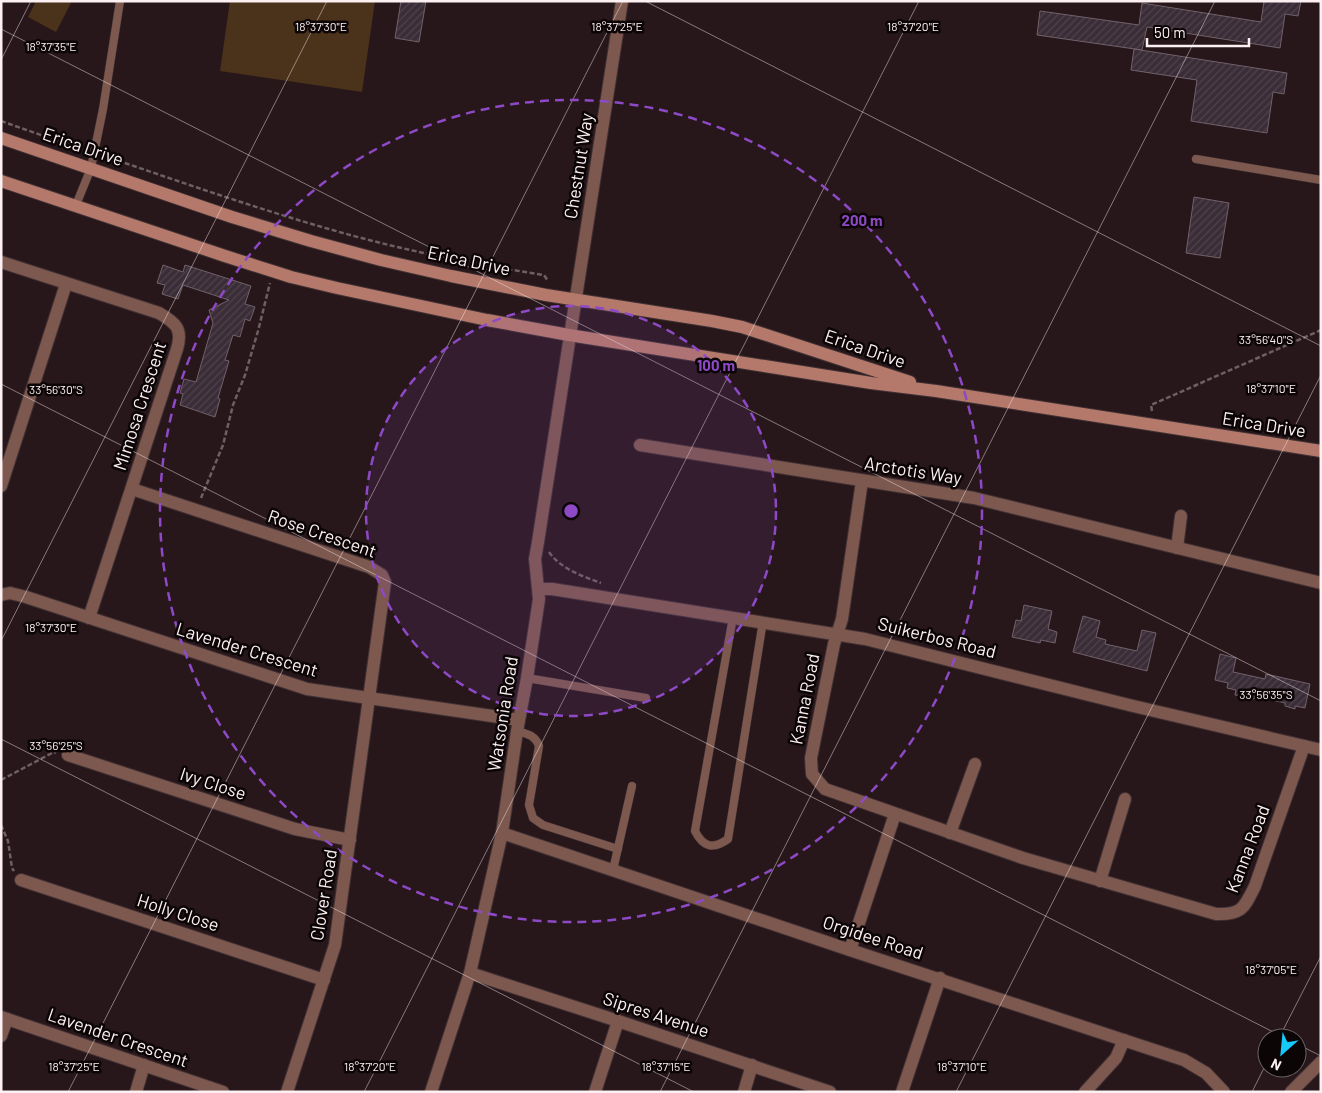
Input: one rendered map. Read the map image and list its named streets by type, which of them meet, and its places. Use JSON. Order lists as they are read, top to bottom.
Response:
{
  "streets": {
    "main road": ["Erica Drive"],
    "street": [
      "Chestnut Way",
      "Mimosa Crescent",
      "Arctotis Way",
      "Rose Crescent",
      "Suikerbos Road",
      "Lavender Crescent",
      "Kanna Road",
      "Watsonia Road",
      "Ivy Close",
      "Clover Road",
      "Holly Close",
      "Orgidee Road",
      "Sipres Avenue"
    ]
  },
  "crossings": [
    ["Erica Drive", "Chestnut Way"],
    ["Erica Drive", "Watsonia Road"],
    ["Chestnut Way", "Watsonia Road"],
    ["Mimosa Crescent", "Rose Crescent"],
    ["Mimosa Crescent", "Lavender Crescent"],
    ["Arctotis Way", "Kanna Road"],
    ["Rose Crescent", "Lavender Crescent"],
    ["Rose Crescent", "Clover Road"],
    ["Suikerbos Road", "Kanna Road"],
    ["Suikerbos Road", "Watsonia Road"],
    ["Lavender Crescent", "Watsonia Road"],
    ["Lavender Crescent", "Clover Road"],
    ["Watsonia Road", "Orgidee Road"],
    ["Watsonia Road", "Sipres Avenue"],
    ["Ivy Close", "Clover Road"],
    ["Clover Road", "Holly Close"]
  ],
  "scale_bar": "50 m",
  "north": "bottom left",
  "coordinates": [
    "18°37'30\"E",
    "18°37'25\"E",
    "18°37'20\"E",
    "18°37'35\"E",
    "33°56'40\"S",
    "18°37'10\"E",
    "33°56'30\"S",
    "33°56'35\"S",
    "33°56'25\"S",
    "18°37'05\"E",
    "18°37'15\"E"
  ],
  "rings": ["200 m", "100 m"]
}
